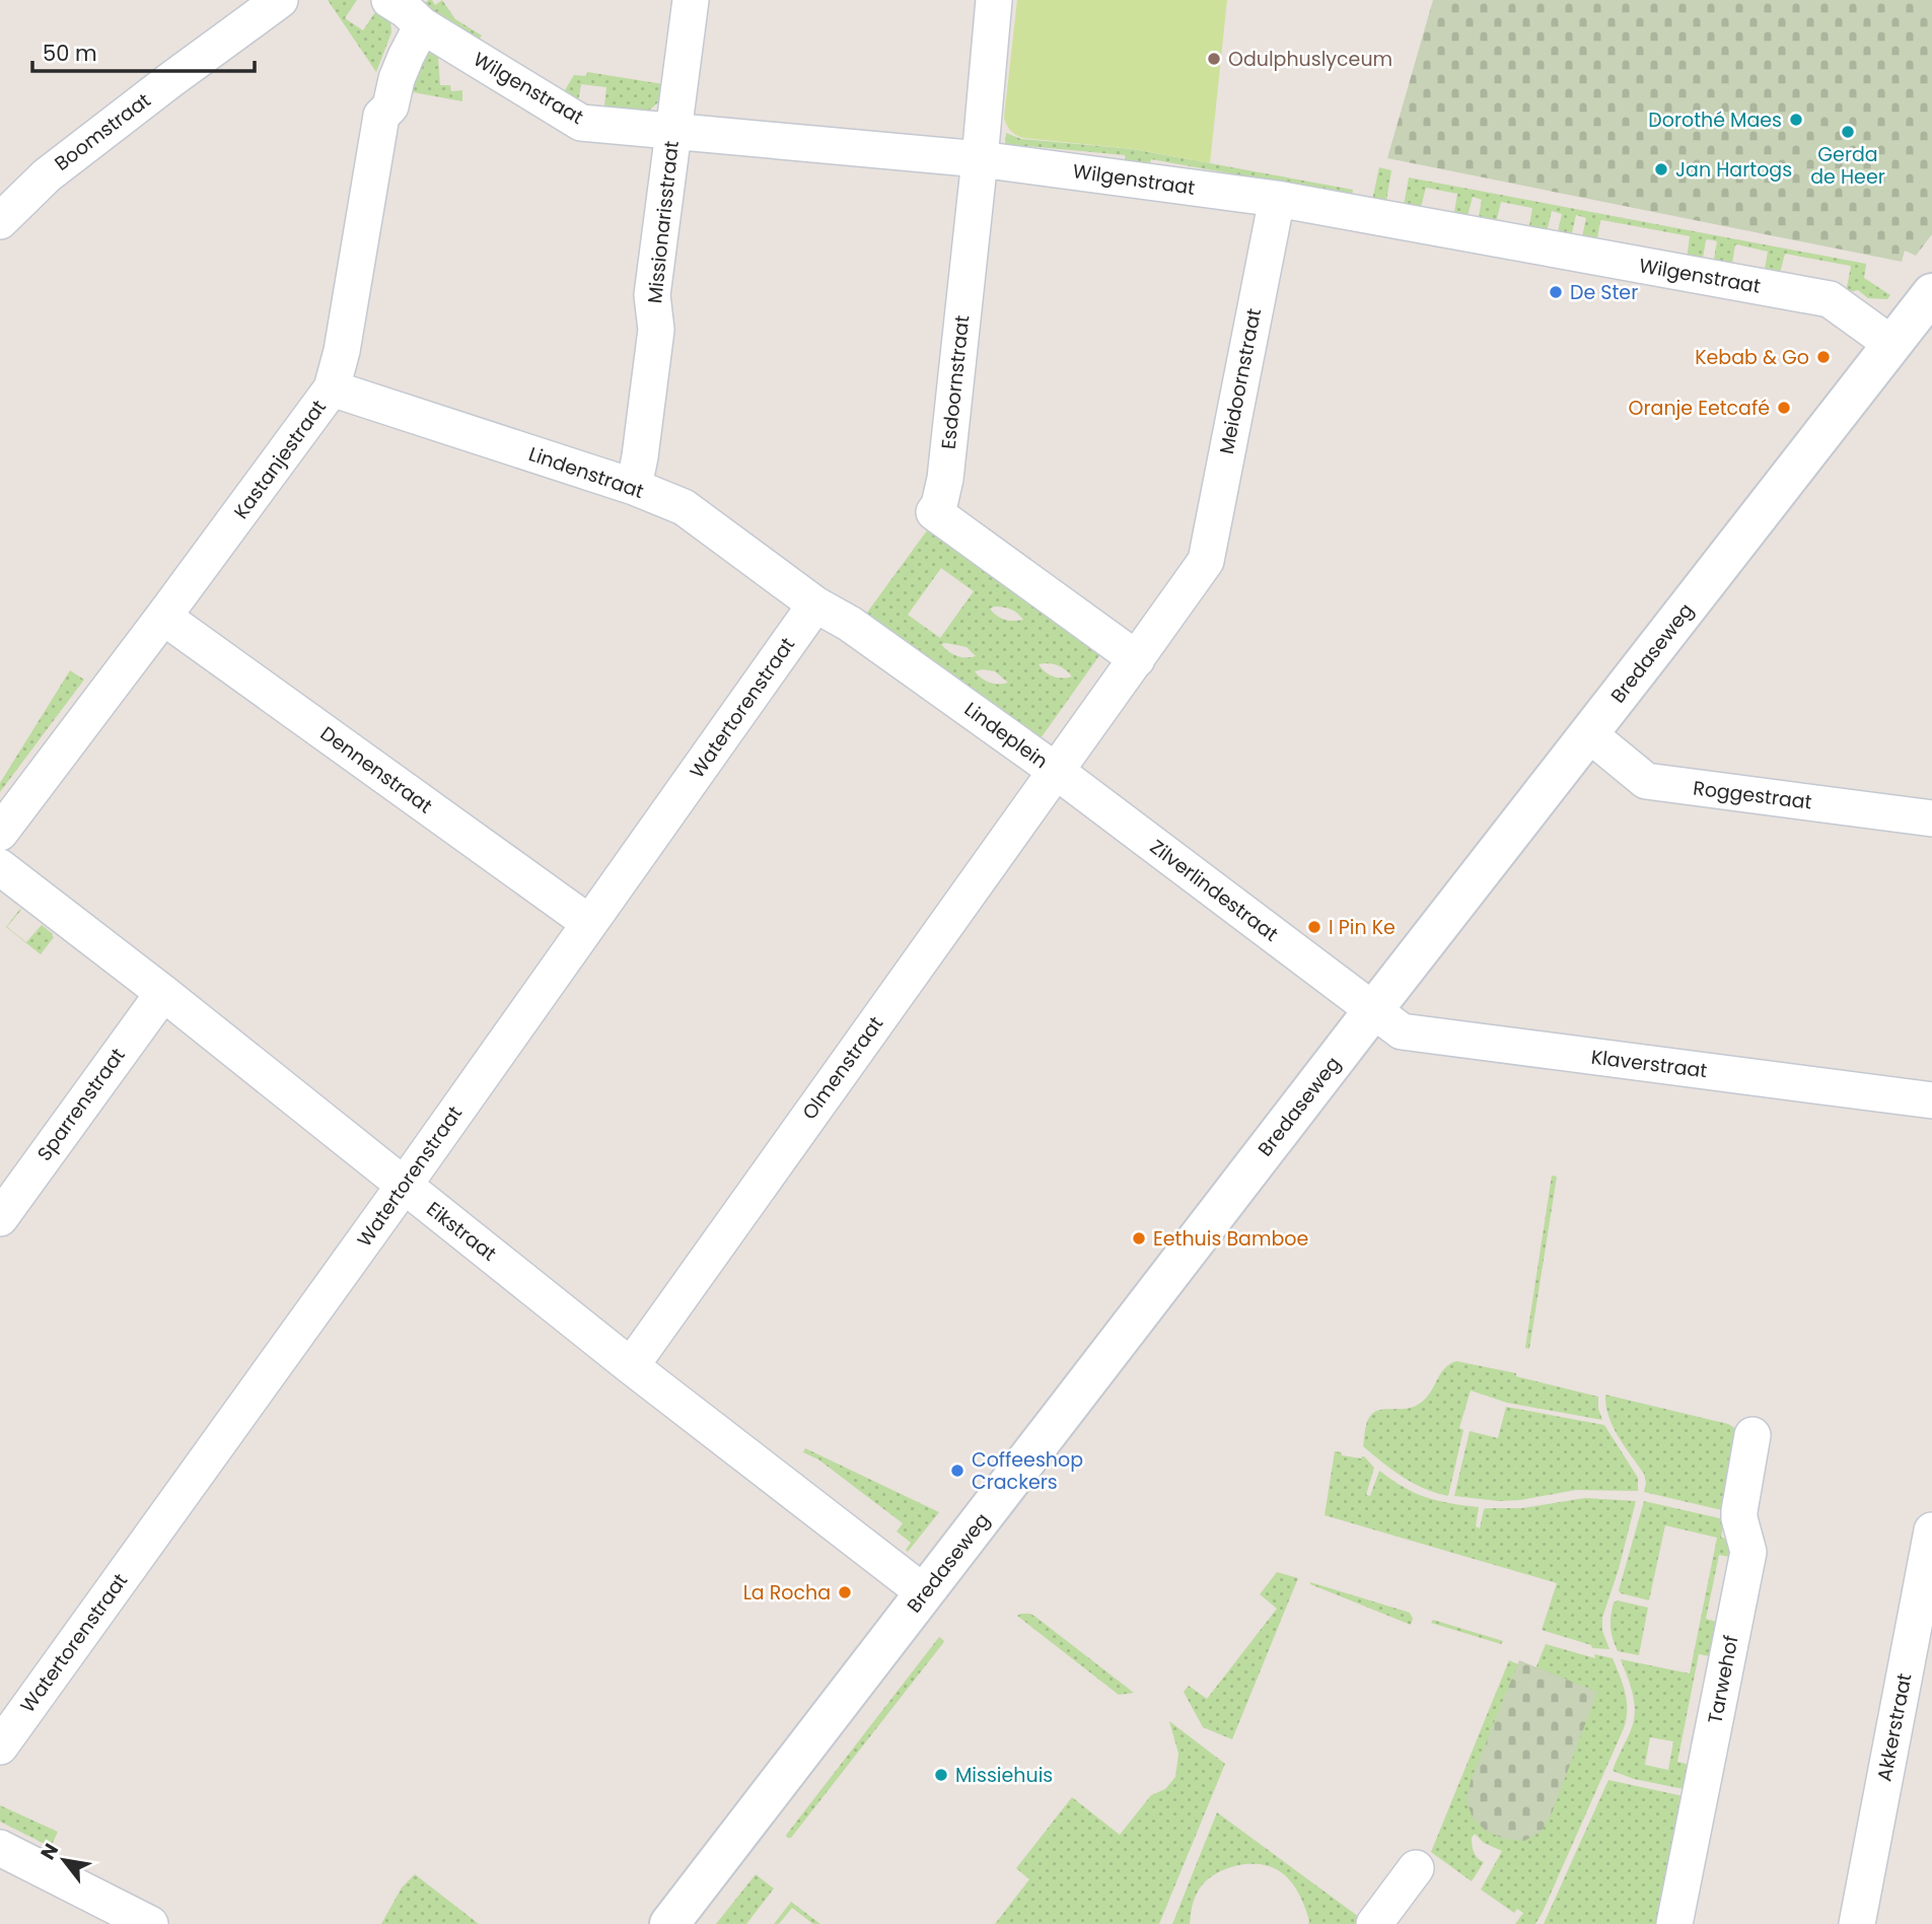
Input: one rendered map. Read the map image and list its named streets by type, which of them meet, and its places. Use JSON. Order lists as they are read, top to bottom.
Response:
{
  "streets": {
    "street": [
      "Wilgenstraat",
      "Boomstraat",
      "Missionarisstraat",
      "Meidoornstraat",
      "Esdoornstraat",
      "Kastanjestraat",
      "Lindenstraat",
      "Bredaseweg",
      "Watertorenstraat",
      "Lindeplein",
      "Dennenstraat",
      "Roggestraat",
      "Zilverlindestraat",
      "Klaverstraat",
      "Olmenstraat",
      "Sparrenstraat",
      "Eikstraat",
      "Tarwehof",
      "Akkerstraat"
    ]
  },
  "crossings": [
    ["Wilgenstraat", "Missionarisstraat"],
    ["Wilgenstraat", "Meidoornstraat"],
    ["Wilgenstraat", "Esdoornstraat"],
    ["Wilgenstraat", "Kastanjestraat"],
    ["Wilgenstraat", "Bredaseweg"],
    ["Missionarisstraat", "Lindenstraat"],
    ["Meidoornstraat", "Lindeplein"],
    ["Esdoornstraat", "Lindeplein"],
    ["Kastanjestraat", "Lindenstraat"],
    ["Kastanjestraat", "Dennenstraat"],
    ["Lindenstraat", "Watertorenstraat"],
    ["Lindenstraat", "Lindeplein"],
    ["Bredaseweg", "Roggestraat"],
    ["Bredaseweg", "Zilverlindestraat"],
    ["Bredaseweg", "Klaverstraat"],
    ["Bredaseweg", "Eikstraat"],
    ["Watertorenstraat", "Lindeplein"],
    ["Watertorenstraat", "Dennenstraat"],
    ["Watertorenstraat", "Eikstraat"],
    ["Lindeplein", "Zilverlindestraat"],
    ["Lindeplein", "Olmenstraat"],
    ["Zilverlindestraat", "Klaverstraat"],
    ["Zilverlindestraat", "Olmenstraat"],
    ["Olmenstraat", "Eikstraat"],
    ["Sparrenstraat", "Eikstraat"]
  ],
  "places": [
    "Odulphuslyceum",
    "Dorothé Maes",
    "Gerda de Heer",
    "Jan Hartogs",
    "De Ster",
    "Kebab & Go",
    "Oranje Eetcafé",
    "I Pin Ke",
    "Eethuis Bamboe",
    "Coffeeshop Crackers",
    "La Rocha",
    "Missiehuis"
  ],
  "scale_bar": "50 m",
  "north": "top left"
}
